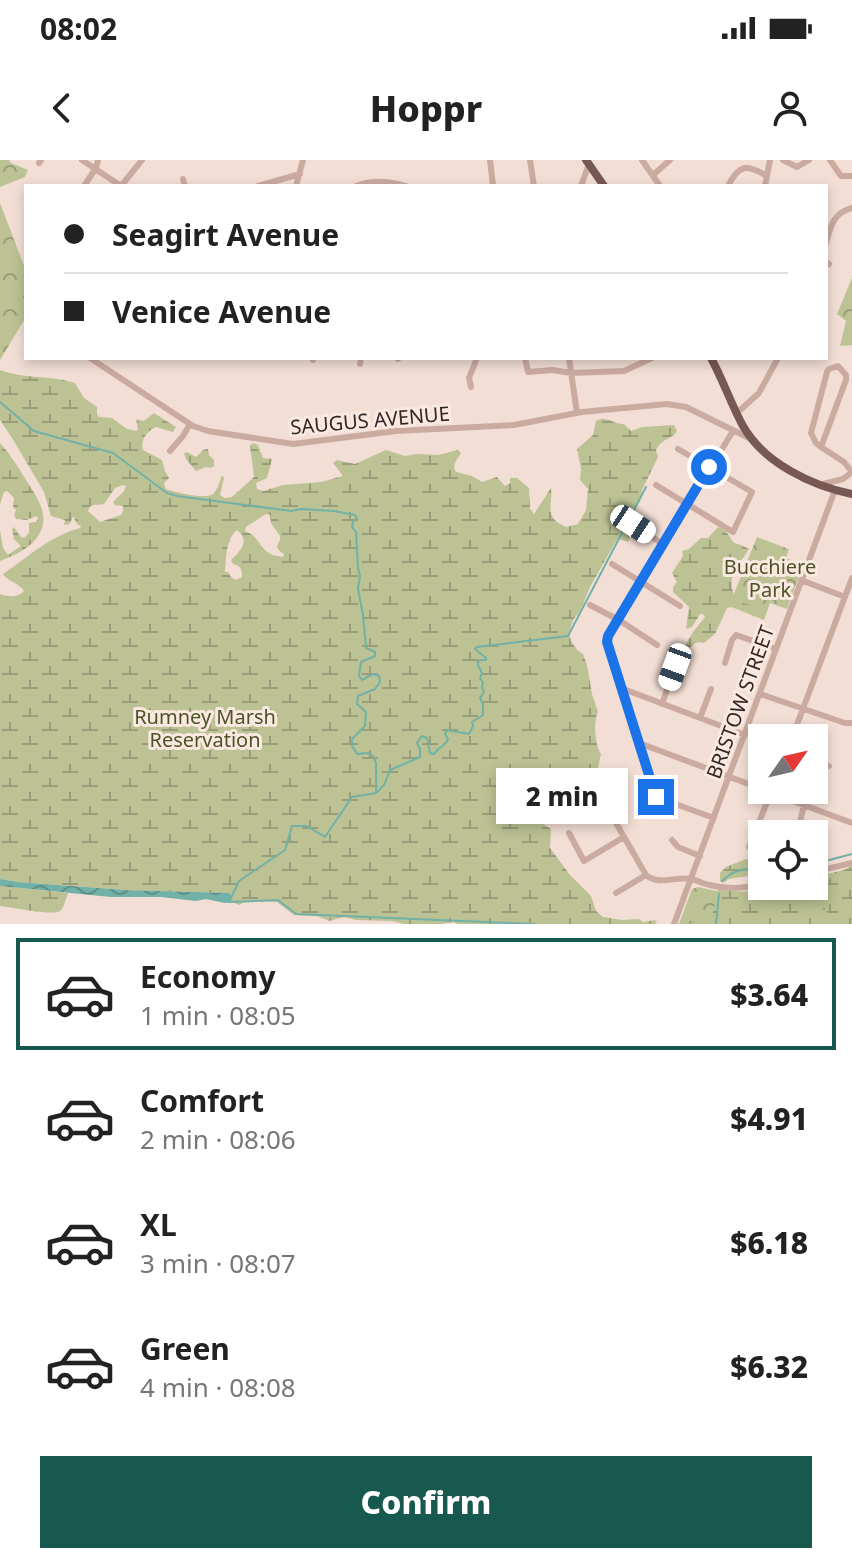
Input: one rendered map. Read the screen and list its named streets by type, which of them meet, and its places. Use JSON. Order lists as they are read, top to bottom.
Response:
{
  "streets": {
    "street": ["SAUGUS AVENUE", "BRISTOW STREET"]
  },
  "parks": ["Bucchiere Park", "Rumney Marsh Reservation"],
  "north": "top right",
  "page": {
    "status": "08:02",
    "header": "Hoppr",
    "banner": ["Seagirt Avenue", "Venice Avenue"],
    "bubble": "2 min",
    "list": [
      {
        "name": "Economy",
        "note": "1 min · 08:05",
        "value": "$3.64"
      },
      {
        "name": "Comfort",
        "note": "2 min · 08:06",
        "value": "$4.91"
      },
      {
        "name": "XL",
        "note": "3 min · 08:07",
        "value": "$6.18"
      },
      {
        "name": "Green",
        "note": "4 min · 08:08",
        "value": "$6.32"
      }
    ],
    "buttons": "Confirm"
  }
}
